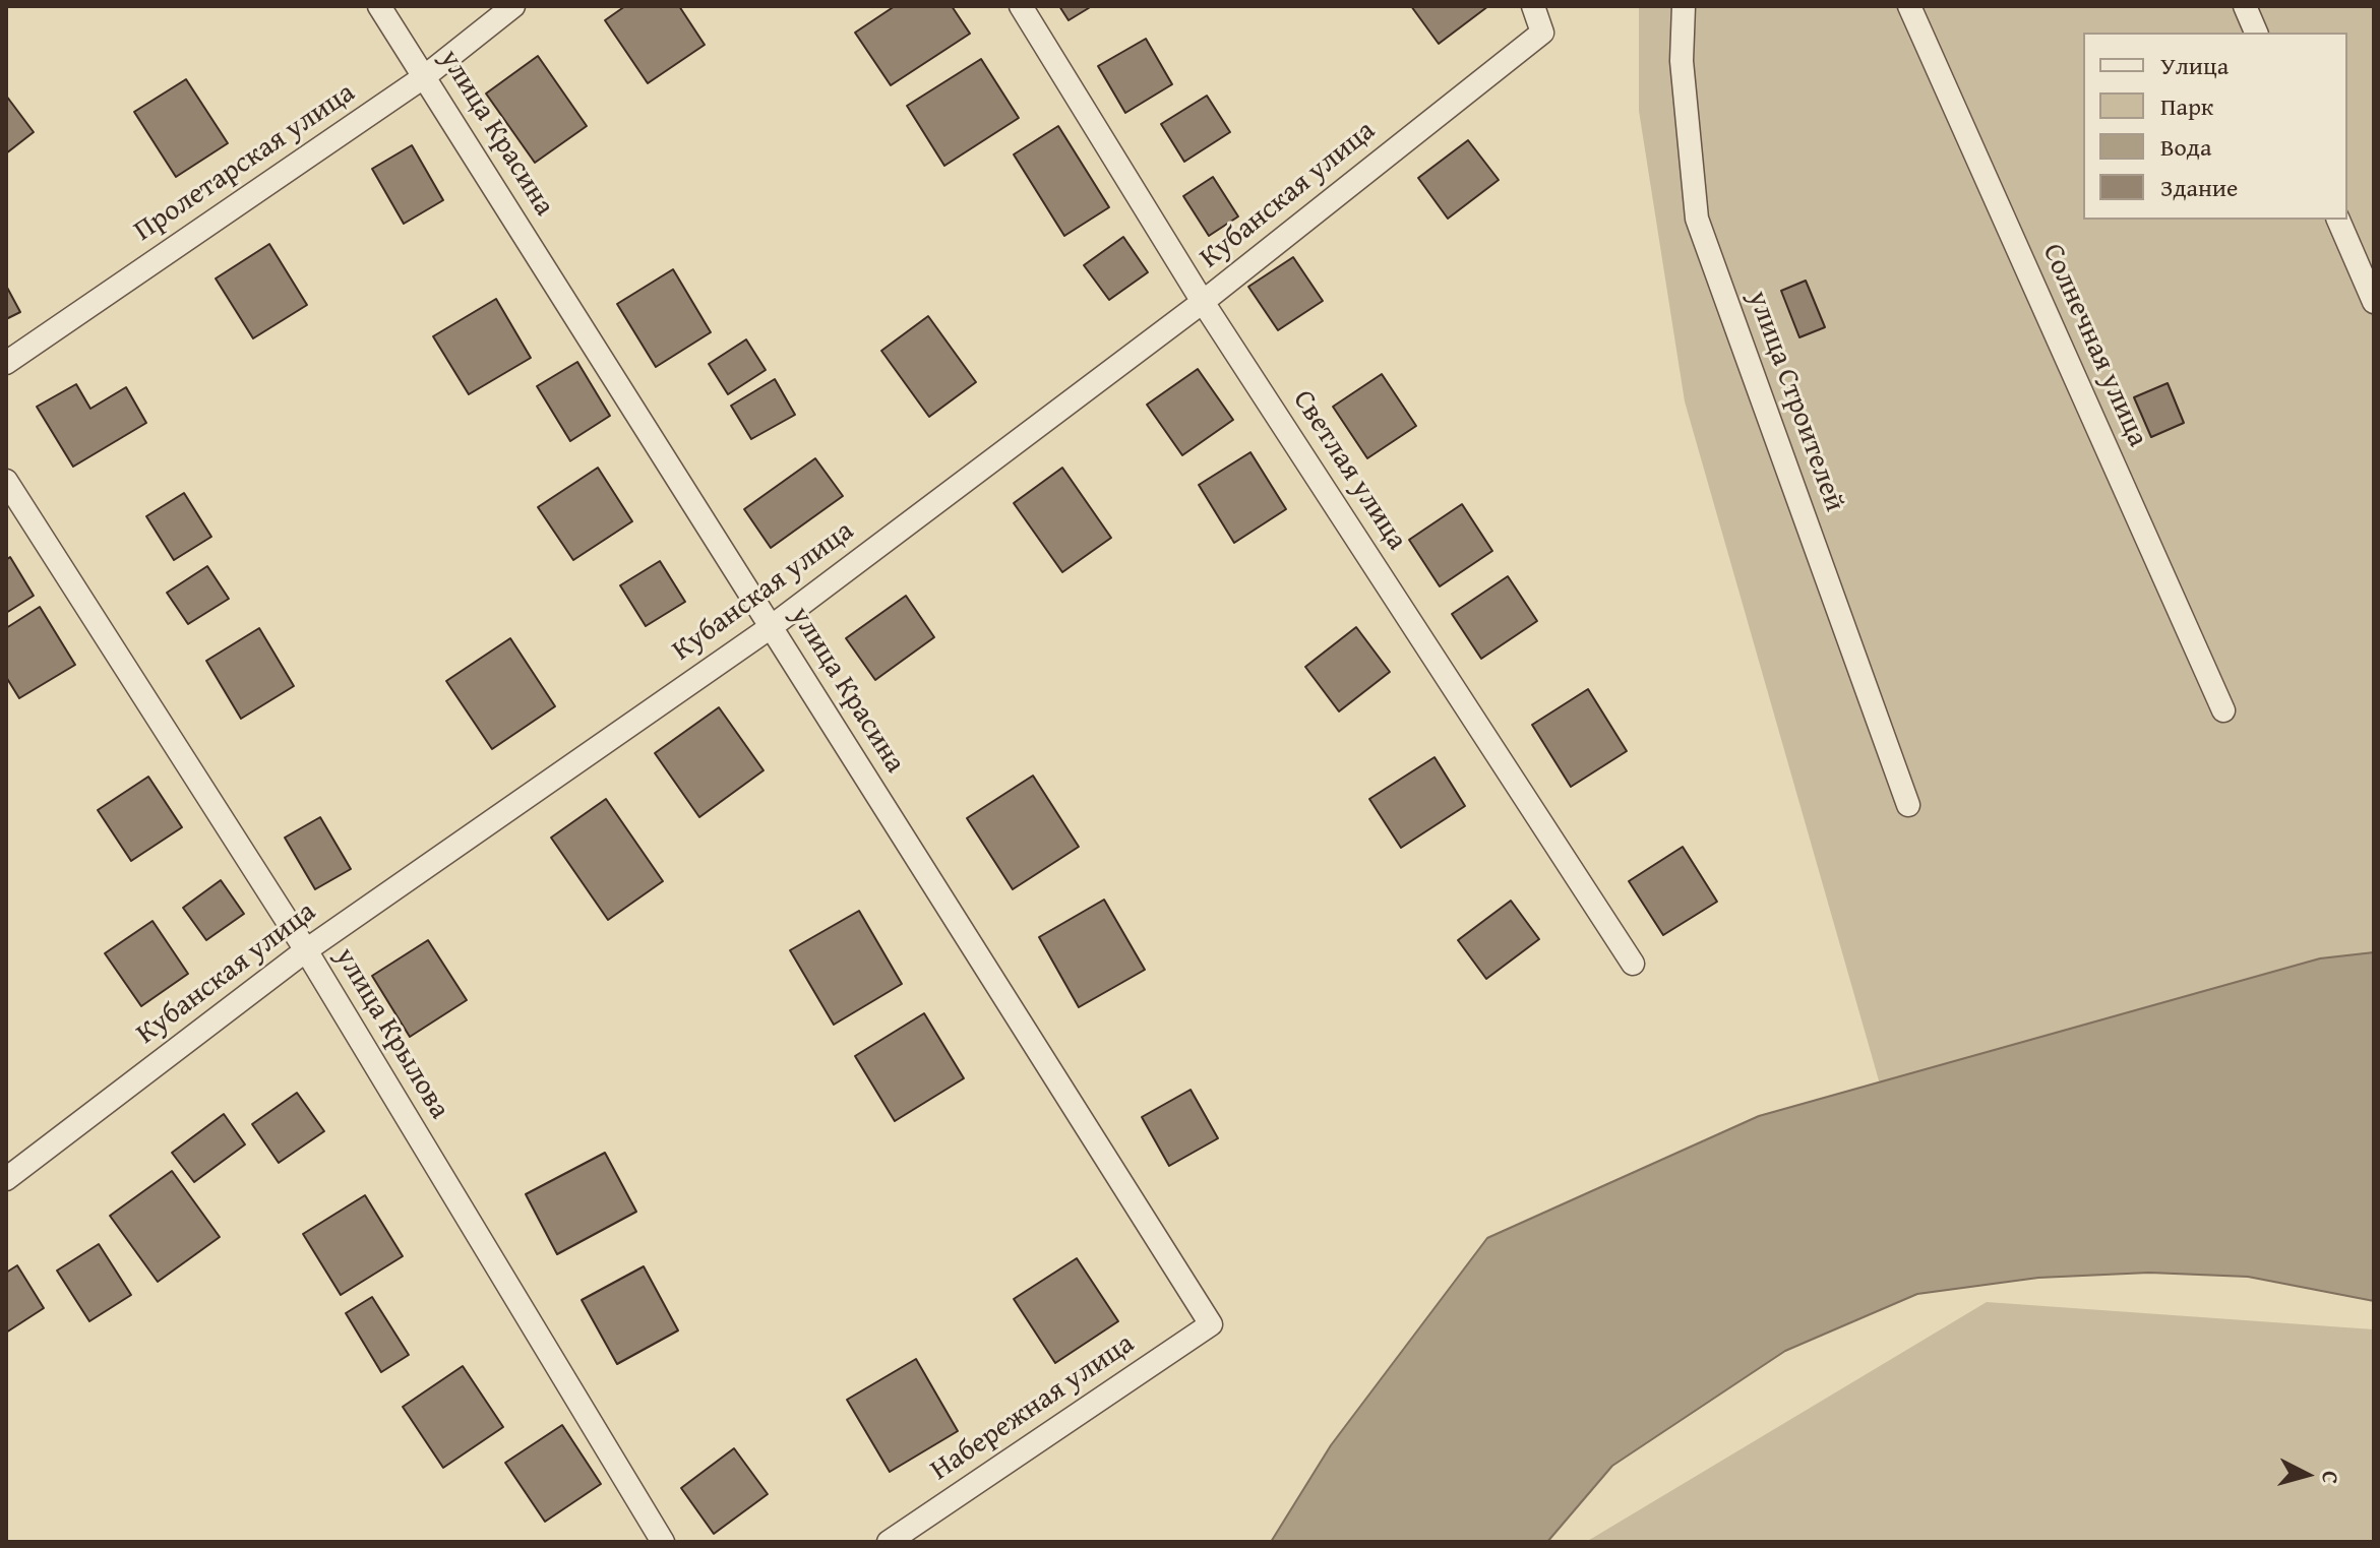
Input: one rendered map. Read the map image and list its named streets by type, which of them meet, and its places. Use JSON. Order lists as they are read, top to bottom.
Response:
{
  "streets": {
    "street": [
      "улица Красина",
      "Пролетарская улица",
      "Кубанская улица",
      "Солнечная улица",
      "улица Строителей",
      "Светлая улица",
      "улица Крылова",
      "Набережная улица"
    ]
  },
  "crossings": [
    ["улица Красина", "Пролетарская улица"],
    ["улица Красина", "Кубанская улица"],
    ["улица Красина", "Набережная улица"],
    ["Кубанская улица", "Светлая улица"],
    ["Кубанская улица", "улица Крылова"]
  ],
  "legend": [
    "Улица",
    "Парк",
    "Вода",
    "Здание"
  ],
  "north": "right"
}
